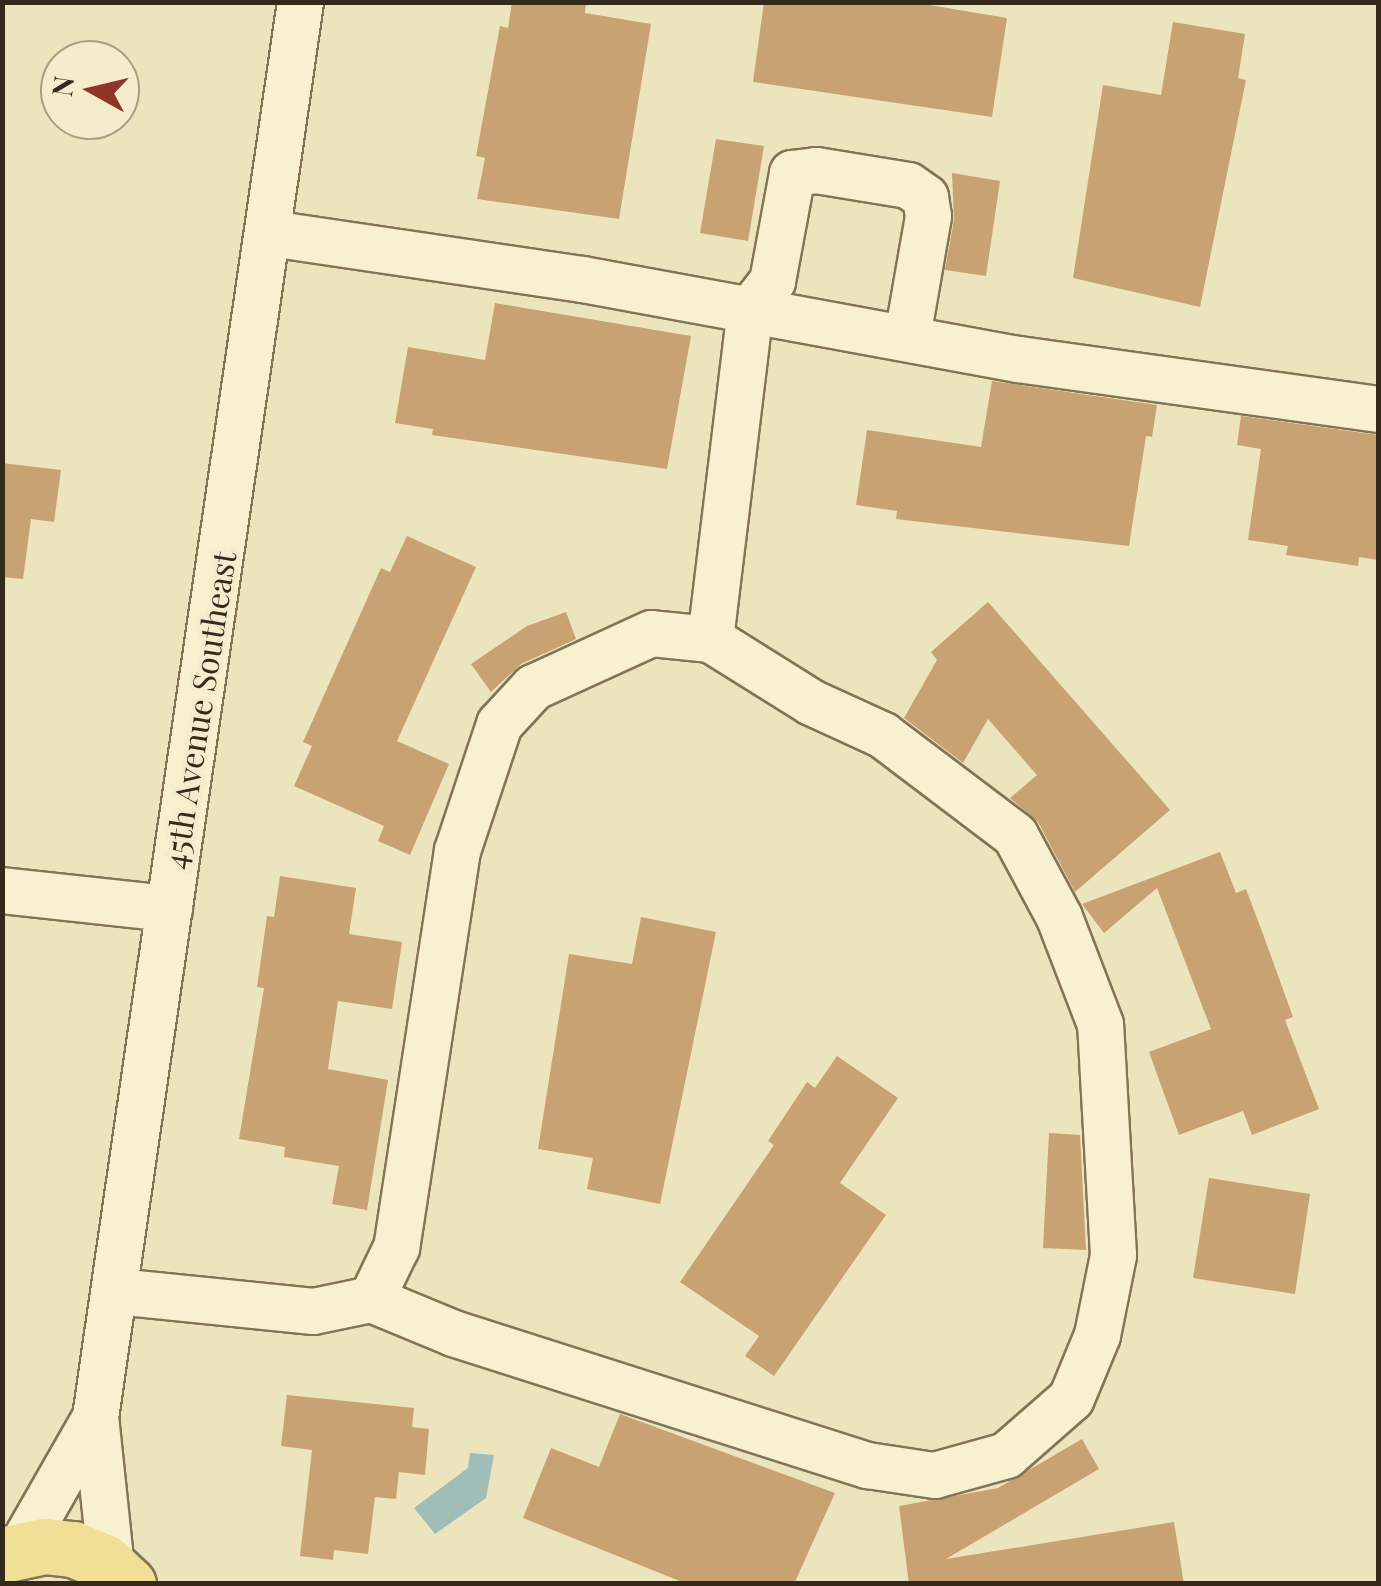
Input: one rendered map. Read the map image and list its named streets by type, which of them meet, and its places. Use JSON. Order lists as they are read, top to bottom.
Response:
{
  "streets": {
    "street": ["45th Avenue Southeast"]
  },
  "north": "left"
}
